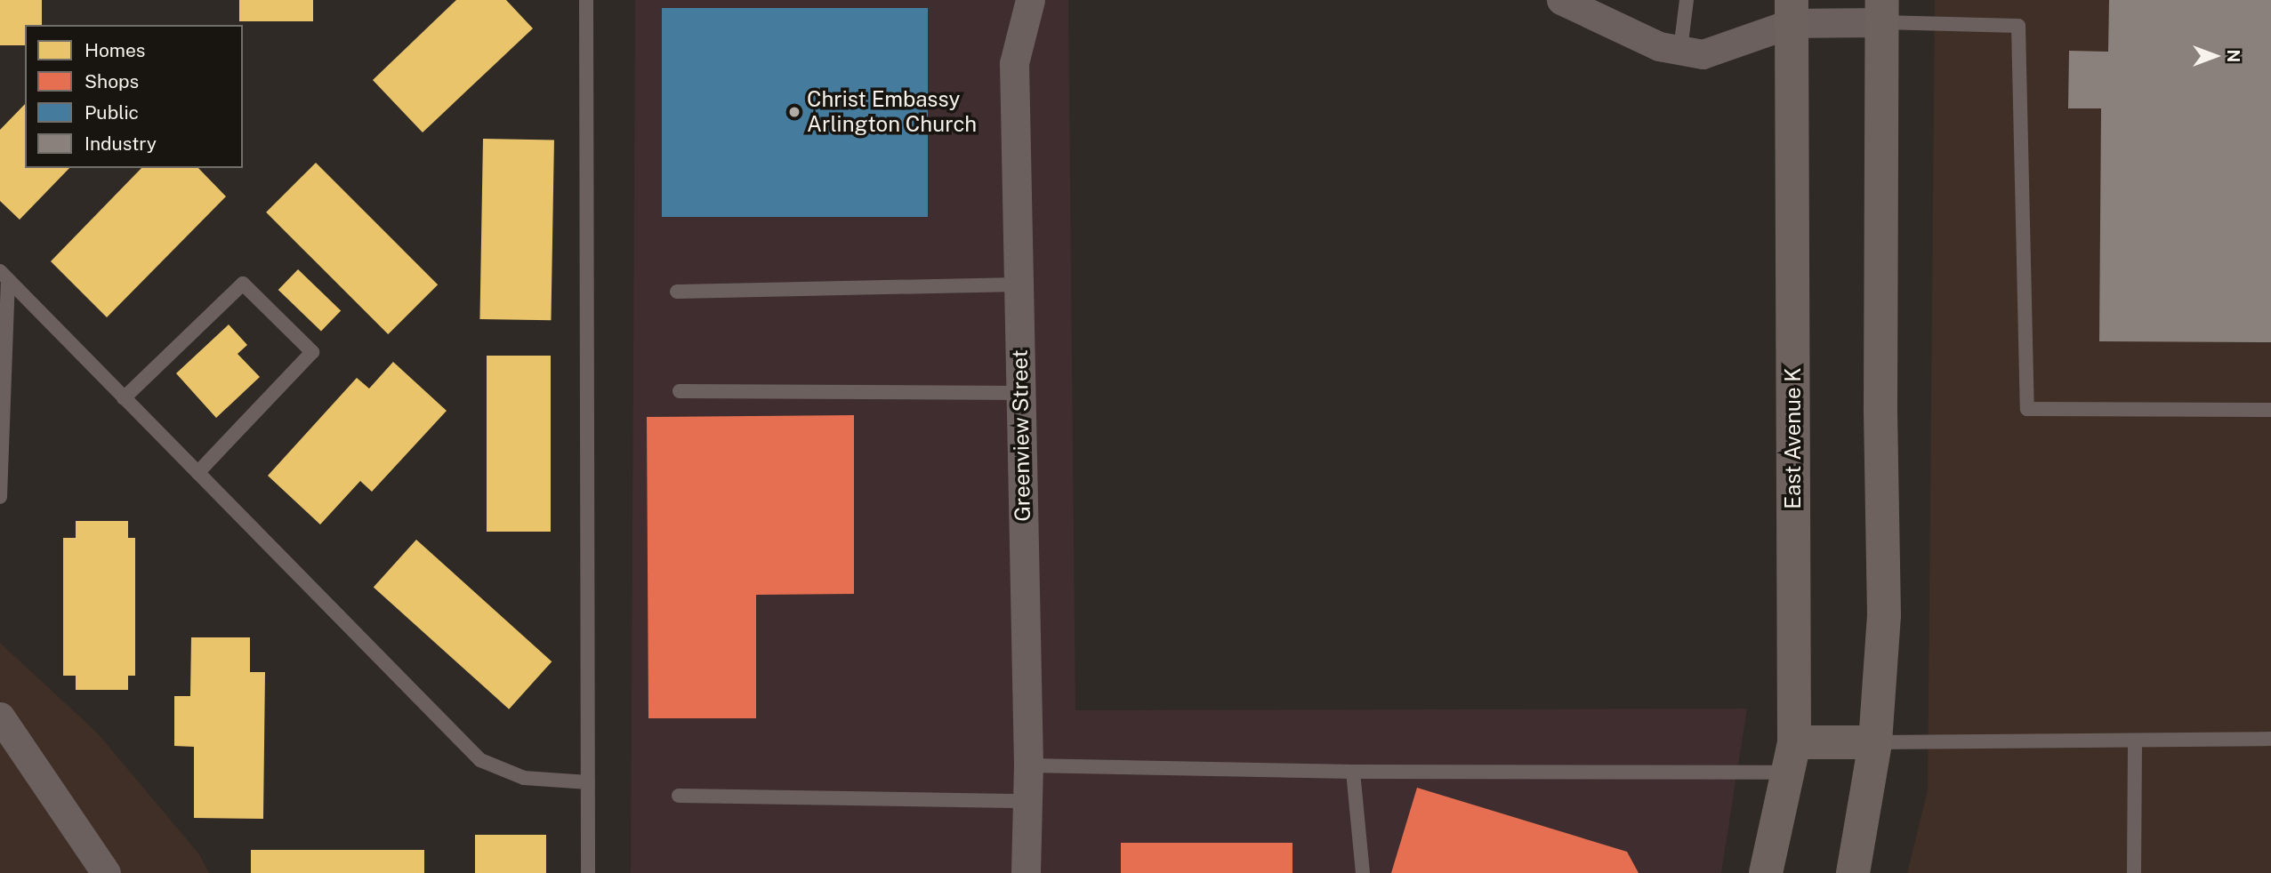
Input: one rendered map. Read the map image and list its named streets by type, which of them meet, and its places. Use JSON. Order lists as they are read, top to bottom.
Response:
{
  "streets": {
    "street": ["Greenview Street", "East Avenue K"]
  },
  "places": ["Christ Embassy Arlington Church"],
  "legend": [
    "Homes",
    "Shops",
    "Public",
    "Industry"
  ],
  "north": "right"
}
